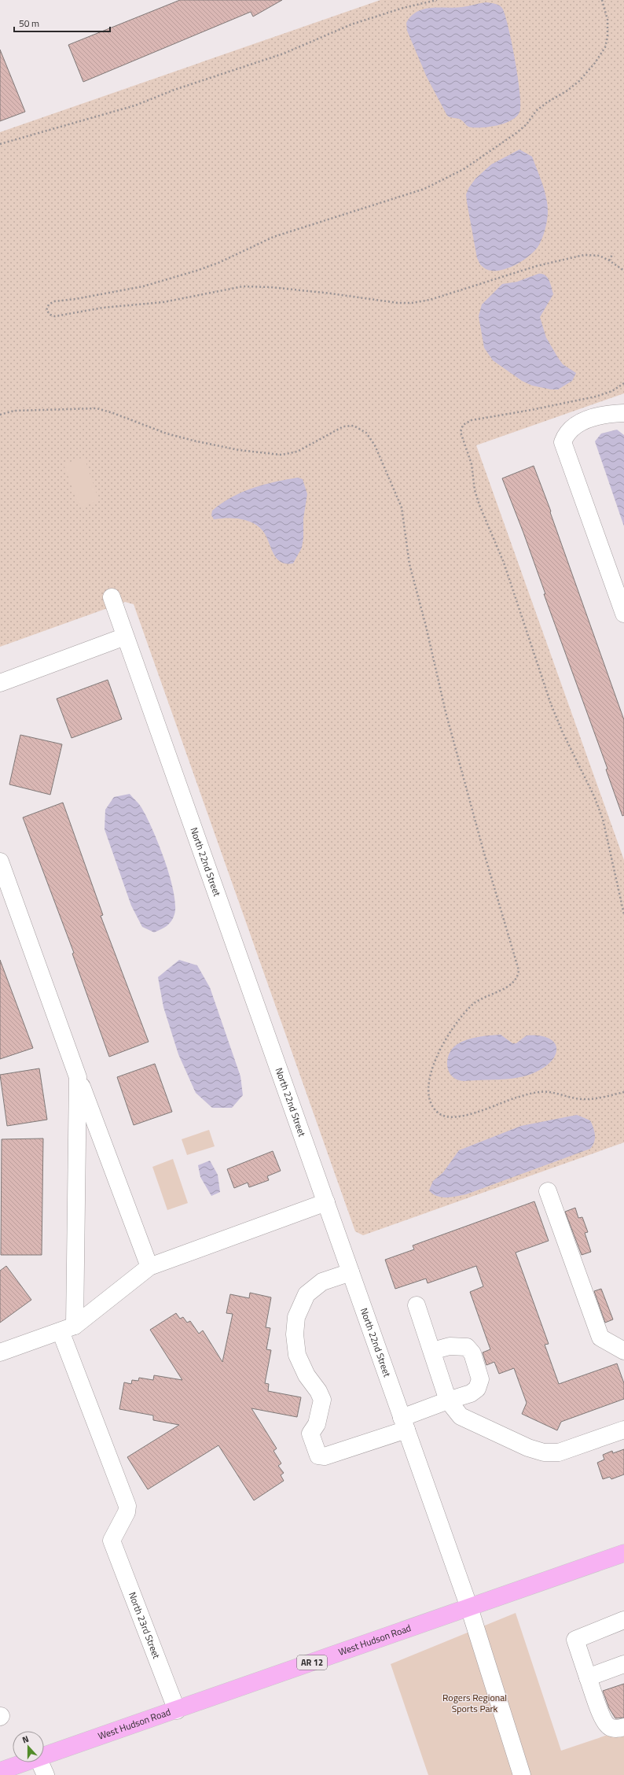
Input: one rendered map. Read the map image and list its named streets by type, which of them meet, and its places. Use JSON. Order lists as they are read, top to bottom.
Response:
{
  "streets": {
    "highway": ["West Hudson Road", "AR 12"],
    "street": ["North 22nd Street", "North 23rd Street"]
  },
  "crossings": [
    ["North 22nd Street", "West Hudson Road"],
    ["North 23rd Street", "West Hudson Road"]
  ],
  "parks": ["Rogers Regional Sports Park"],
  "scale_bar": "50 m",
  "north": "top"
}
